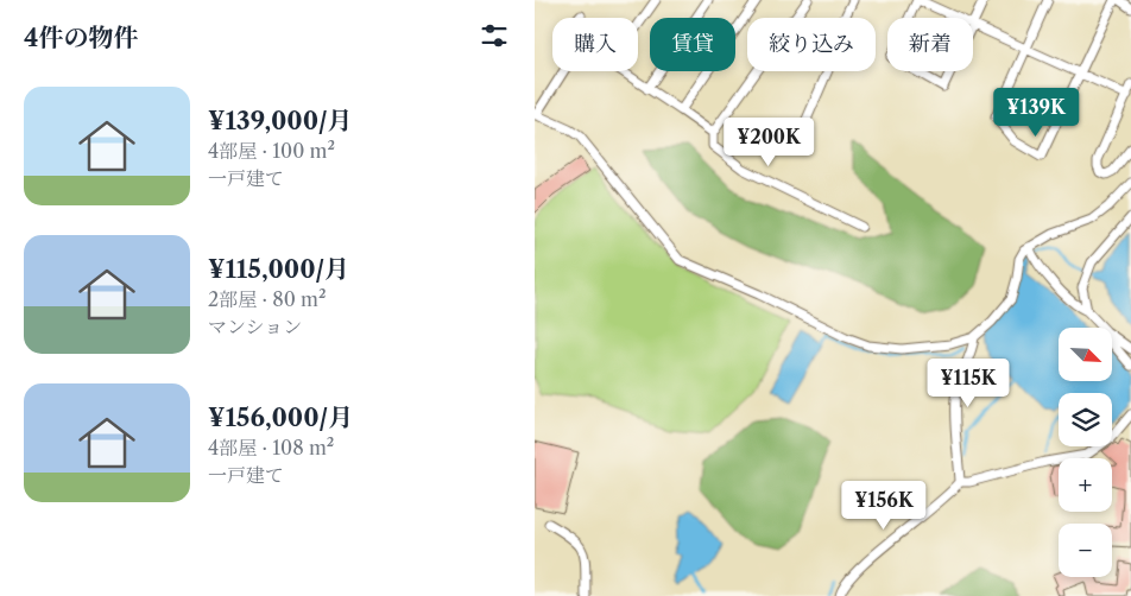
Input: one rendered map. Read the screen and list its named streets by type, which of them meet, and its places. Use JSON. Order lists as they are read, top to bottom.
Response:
{
  "north": "bottom right",
  "page": {
    "heading": "4件の物件",
    "chip": [
      "購入",
      "賃貸",
      "絞り込み",
      "新着"
    ],
    "list": [
      {
        "name": "¥139,000/月",
        "note": "4部屋 · 100 m² · 一戸建て"
      },
      {
        "name": "¥115,000/月",
        "note": "2部屋 · 80 m² · マンション"
      },
      {
        "name": "¥156,000/月",
        "note": "4部屋 · 108 m² · 一戸建て"
      }
    ],
    "price": [
      "¥139K",
      "¥200K",
      "¥115K",
      "¥156K"
    ],
    "map_buttons": ["+", "−"]
  }
}
